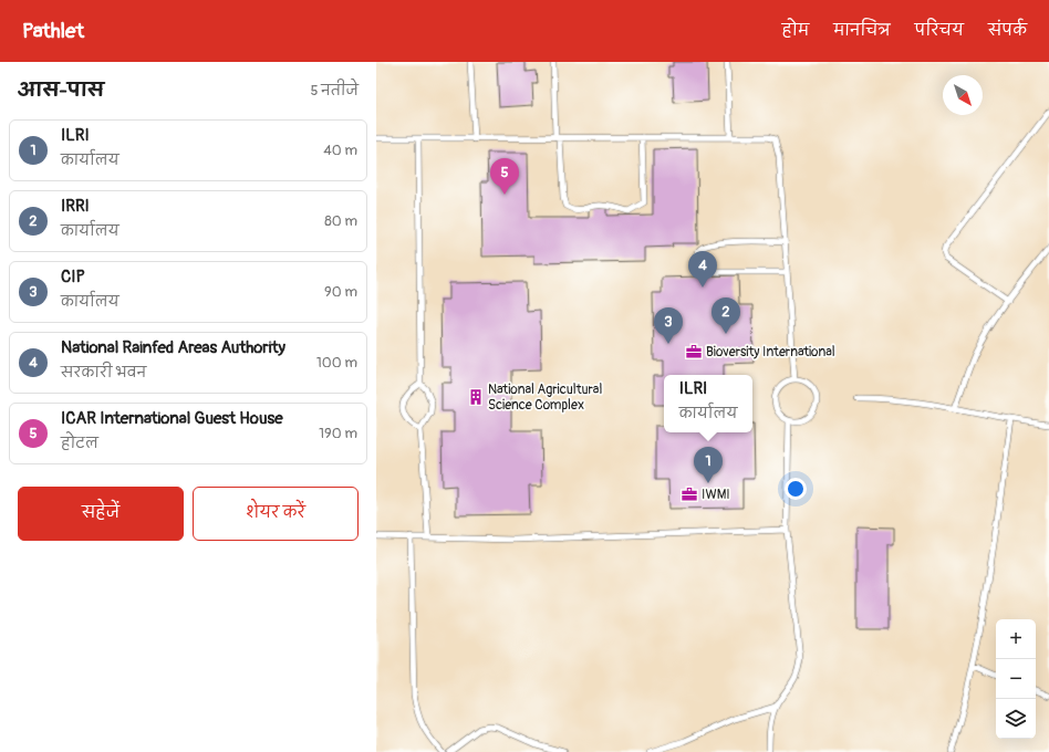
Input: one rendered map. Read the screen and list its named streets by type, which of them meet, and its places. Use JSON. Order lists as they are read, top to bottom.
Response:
{
  "places": {
    "office": ["Bioversity International", "IWMI"],
    "building": ["National Agricultural Science Complex"]
  },
  "north": "bottom right",
  "page": {
    "header": "Pathlet",
    "nav": [
      "होम",
      "मानचित्र",
      "परिचय",
      "संपर्क"
    ],
    "heading": ["आस-पास", "5 नतीजे"],
    "list": [
      {
        "mark": "1",
        "name": "ILRI",
        "note": "कार्यालय",
        "value": "40 m"
      },
      {
        "mark": "2",
        "name": "IRRI",
        "note": "कार्यालय",
        "value": "80 m"
      },
      {
        "mark": "3",
        "name": "CIP",
        "note": "कार्यालय",
        "value": "90 m"
      },
      {
        "mark": "4",
        "name": "National Rainfed Areas Authority",
        "note": "सरकारी भवन",
        "value": "100 m"
      },
      {
        "mark": "5",
        "name": "ICAR International Guest House",
        "note": "होटल",
        "value": "190 m"
      }
    ],
    "pins": [
      "5",
      "4",
      "2",
      "3",
      "1"
    ],
    "popup": ["ILRI", "कार्यालय"],
    "buttons": ["सहेजें", "शेयर करें"],
    "map_buttons": ["+", "−"]
  }
}
